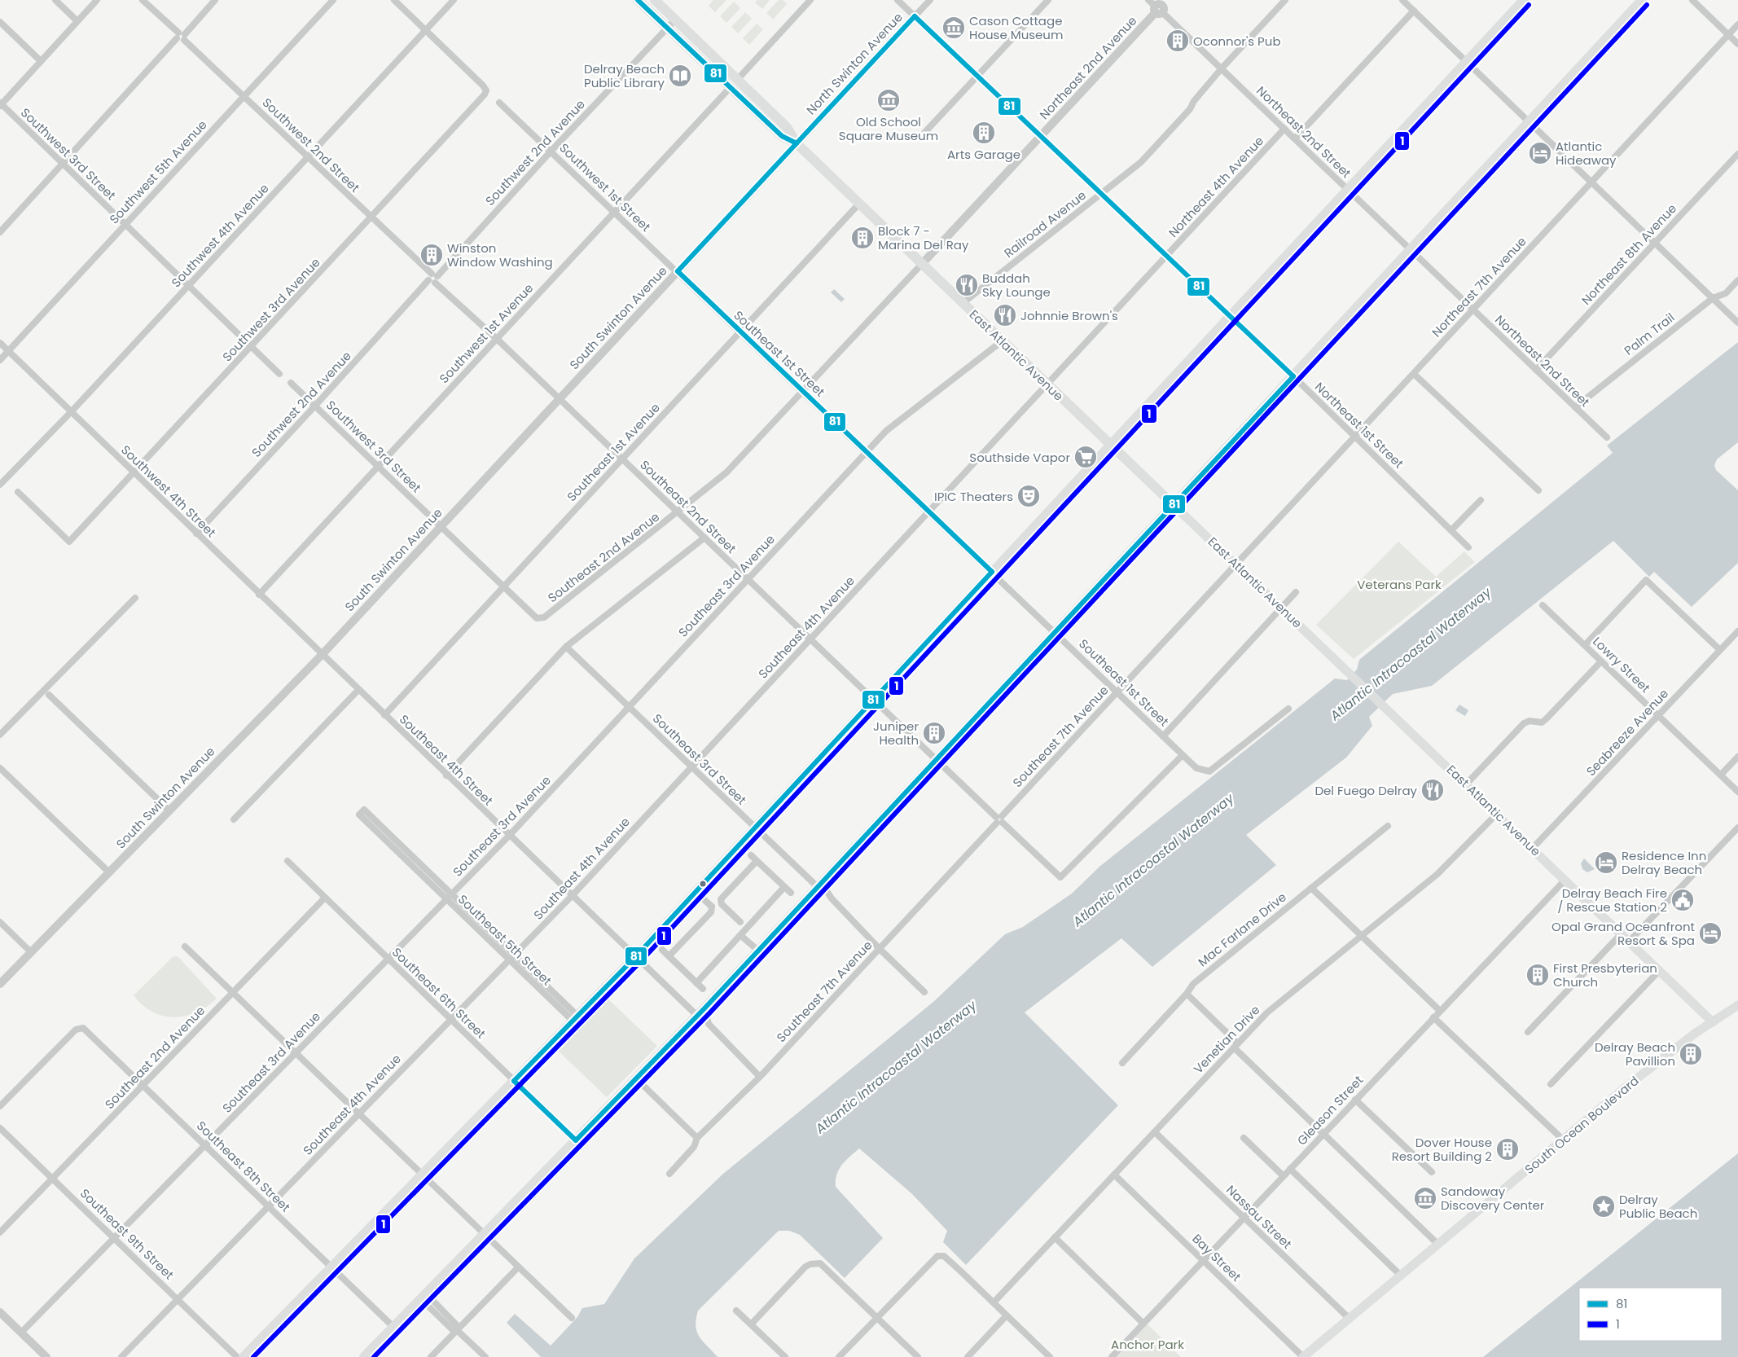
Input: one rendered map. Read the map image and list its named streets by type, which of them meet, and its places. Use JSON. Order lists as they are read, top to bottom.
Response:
{
  "streets": {
    "main road": ["East Atlantic Avenue", "South Ocean Boulevard"],
    "street": [
      "North Swinton Avenue",
      "Northeast 2nd Avenue",
      "Northeast 2nd Street",
      "Southwest 2nd Street",
      "Southwest 2nd Avenue",
      "Southwest 3rd Street",
      "Southwest 5th Avenue",
      "Northeast 4th Avenue",
      "Southwest 1st Street",
      "Railroad Avenue",
      "Southwest 4th Avenue",
      "Northeast 8th Avenue",
      "Northeast 7th Avenue",
      "Southwest 3rd Avenue",
      "South Swinton Avenue",
      "Southwest 1st Avenue",
      "Palm Trail",
      "Southeast 1st Street",
      "Northeast 1st Street",
      "Southeast 1st Avenue",
      "Southwest 4th Street",
      "Southeast 2nd Street",
      "Southeast 2nd Avenue",
      "Southeast 3rd Avenue",
      "Southeast 4th Avenue",
      "Lowry Street",
      "Seabreeze Avenue",
      "Southeast 7th Avenue",
      "Southeast 3rd Street",
      "Southeast 4th Street",
      "Mac Farlane Drive",
      "Southeast 5th Street",
      "Southeast 6th Street",
      "Venetian Drive",
      "Gleason Street",
      "Southeast 8th Street",
      "Nassau Street",
      "Southeast 9th Street",
      "Bay Street"
    ]
  },
  "crossings": [
    ["North Swinton Avenue", "South Swinton Avenue"],
    ["North Swinton Avenue", "East Atlantic Avenue"],
    ["North Swinton Avenue", "Northeast 1st Street"],
    ["Northeast 2nd Avenue", "Northeast 2nd Street"],
    ["Northeast 2nd Avenue", "East Atlantic Avenue"],
    ["Northeast 2nd Avenue", "Northeast 1st Street"],
    ["Northeast 2nd Avenue", "Southeast 2nd Avenue"],
    ["Northeast 2nd Street", "Northeast 4th Avenue"],
    ["Northeast 2nd Street", "Railroad Avenue"],
    ["Northeast 2nd Street", "Northeast 8th Avenue"],
    ["Northeast 2nd Street", "Northeast 7th Avenue"],
    ["Northeast 2nd Street", "Palm Trail"],
    ["Southwest 2nd Street", "Southwest 2nd Avenue"],
    ["Southwest 2nd Street", "Southwest 5th Avenue"],
    ["Southwest 2nd Street", "Southwest 4th Avenue"],
    ["Southwest 2nd Street", "Southwest 3rd Avenue"],
    ["Southwest 2nd Street", "South Swinton Avenue"],
    ["Southwest 2nd Street", "Southwest 1st Avenue"],
    ["Southwest 2nd Street", "Southeast 2nd Street"],
    ["Southwest 2nd Avenue", "Southwest 3rd Street"],
    ["Southwest 2nd Avenue", "Southwest 1st Street"],
    ["Southwest 2nd Avenue", "Southwest 4th Street"],
    ["Southwest 3rd Street", "Southwest 5th Avenue"],
    ["Southwest 3rd Street", "Southwest 4th Avenue"],
    ["Southwest 3rd Street", "Southwest 3rd Avenue"],
    ["Southwest 3rd Street", "South Swinton Avenue"],
    ["Southwest 3rd Street", "Southwest 1st Avenue"],
    ["Southwest 5th Avenue", "Southwest 4th Street"],
    ["Northeast 4th Avenue", "East Atlantic Avenue"],
    ["Northeast 4th Avenue", "Northeast 1st Street"],
    ["Northeast 4th Avenue", "Southeast 4th Avenue"],
    ["Southwest 1st Street", "South Swinton Avenue"],
    ["Southwest 1st Street", "Southwest 1st Avenue"],
    ["Southwest 1st Street", "Southeast 1st Street"],
    ["Railroad Avenue", "East Atlantic Avenue"],
    ["Railroad Avenue", "Northeast 1st Street"],
    ["Southwest 4th Avenue", "Southwest 3rd Avenue"],
    ["Southwest 4th Avenue", "Southwest 4th Street"],
    ["Northeast 7th Avenue", "East Atlantic Avenue"],
    ["Northeast 7th Avenue", "Northeast 1st Street"],
    ["Northeast 7th Avenue", "Southeast 7th Avenue"],
    ["Southwest 3rd Avenue", "Southwest 4th Street"],
    ["South Swinton Avenue", "Southeast 1st Street"],
    ["South Swinton Avenue", "East Atlantic Avenue"],
    ["South Swinton Avenue", "Southwest 4th Street"],
    ["South Swinton Avenue", "Southeast 2nd Street"],
    ["South Swinton Avenue", "Southeast 4th Street"],
    ["Southwest 1st Avenue", "Southwest 4th Street"],
    ["Southeast 1st Street", "Southeast 1st Avenue"],
    ["Southeast 1st Street", "Southeast 2nd Street"],
    ["Southeast 1st Street", "Southeast 2nd Avenue"],
    ["Southeast 1st Street", "Southeast 3rd Avenue"],
    ["Southeast 1st Street", "Southeast 4th Avenue"],
    ["Southeast 1st Street", "Southeast 7th Avenue"],
    ["East Atlantic Avenue", "Southeast 1st Avenue"],
    ["East Atlantic Avenue", "Southeast 2nd Avenue"],
    ["East Atlantic Avenue", "Southeast 3rd Avenue"],
    ["East Atlantic Avenue", "Southeast 4th Avenue"],
    ["East Atlantic Avenue", "Seabreeze Avenue"],
    ["East Atlantic Avenue", "Southeast 7th Avenue"],
    ["East Atlantic Avenue", "Venetian Drive"],
    ["East Atlantic Avenue", "Gleason Street"],
    ["East Atlantic Avenue", "South Ocean Boulevard"],
    ["Southeast 1st Avenue", "Southeast 2nd Street"],
    ["Southeast 1st Avenue", "Southeast 2nd Avenue"],
    ["Southeast 1st Avenue", "Southeast 4th Street"],
    ["Southwest 4th Street", "Southeast 4th Street"],
    ["Southeast 2nd Street", "Southeast 2nd Avenue"],
    ["Southeast 2nd Street", "Southeast 3rd Avenue"],
    ["Southeast 2nd Street", "Southeast 4th Avenue"],
    ["Southeast 2nd Street", "Southeast 7th Avenue"],
    ["Southeast 2nd Avenue", "Southeast 6th Street"],
    ["Southeast 2nd Avenue", "Southeast 8th Street"],
    ["Southeast 2nd Avenue", "Southeast 9th Street"],
    ["Southeast 3rd Avenue", "Southeast 3rd Street"],
    ["Southeast 3rd Avenue", "Southeast 4th Street"],
    ["Southeast 3rd Avenue", "Southeast 5th Street"],
    ["Southeast 3rd Avenue", "Southeast 6th Street"],
    ["Southeast 3rd Avenue", "Southeast 8th Street"],
    ["Southeast 3rd Avenue", "Southeast 9th Street"],
    ["Southeast 4th Avenue", "Southeast 3rd Street"],
    ["Southeast 4th Avenue", "Southeast 4th Street"],
    ["Southeast 4th Avenue", "Southeast 5th Street"],
    ["Southeast 4th Avenue", "Southeast 6th Street"],
    ["Southeast 4th Avenue", "Southeast 8th Street"],
    ["Southeast 4th Avenue", "Southeast 9th Street"],
    ["Lowry Street", "Seabreeze Avenue"],
    ["Southeast 7th Avenue", "Southeast 4th Street"],
    ["Venetian Drive", "Nassau Street"],
    ["Venetian Drive", "Bay Street"],
    ["Gleason Street", "Nassau Street"],
    ["Gleason Street", "Bay Street"],
    ["South Ocean Boulevard", "Nassau Street"],
    ["South Ocean Boulevard", "Bay Street"]
  ],
  "water": ["Atlantic Intracoastal Waterway"],
  "parks": ["Veterans Park", "Anchor Park"],
  "places": {
    "museum": ["Cason Cottage House Museum", "Old School Square Museum", "Sandoway Discovery Center"],
    "building": [
      "Oconnor's Pub",
      "Arts Garage",
      "Block 7 - Marina Del Ray",
      "Winston Window Washing",
      "Juniper Health",
      "First Presbyterian Church",
      "Delray Beach Pavillion",
      "Dover House Resort Building 2"
    ],
    "library": ["Delray Beach Public Library"],
    "hotel": ["Atlantic Hideaway", "Residence Inn Delray Beach", "Opal Grand Oceanfront Resort & Spa"],
    "restaurant": ["Buddah Sky Lounge", "Johnnie Brown's", "Del Fuego Delray"],
    "supermarket": ["Southside Vapor"],
    "theatre": ["IPIC Theaters"],
    "public building": ["Delray Beach Fire / Rescue Station 2"],
    "place": ["Delray Public Beach"]
  },
  "lines": ["transit line 81", "transit line 1"],
  "legend": ["81", "1"]
}
